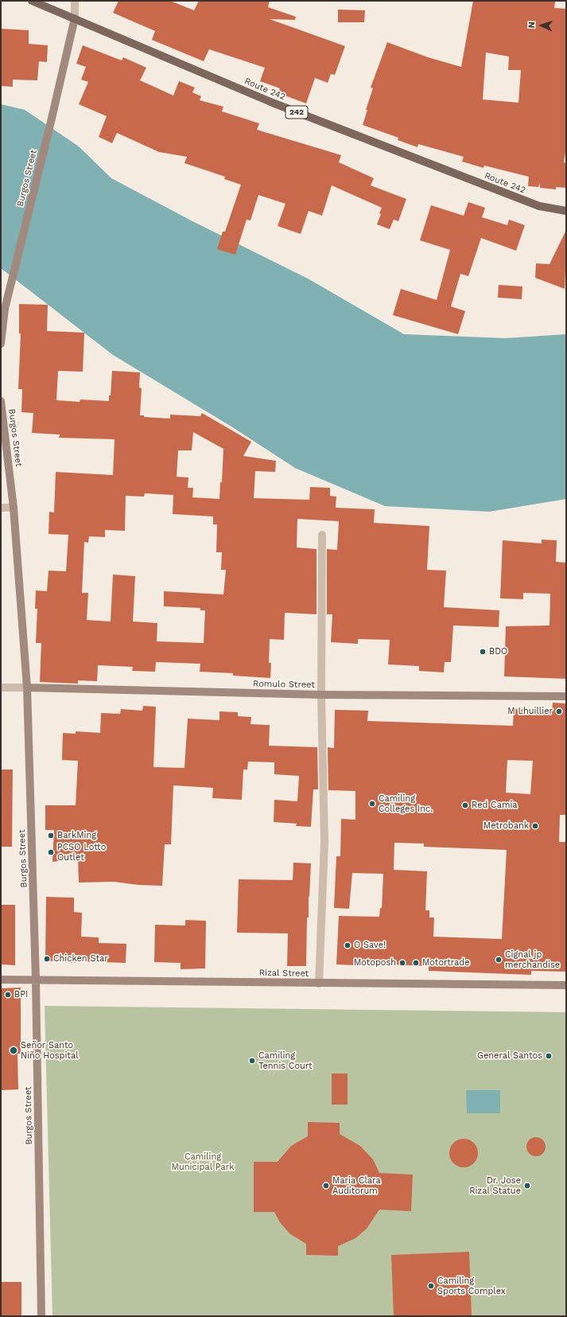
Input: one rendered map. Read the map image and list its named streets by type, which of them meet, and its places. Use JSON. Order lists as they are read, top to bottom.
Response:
{
  "streets": {
    "main road": ["Route 242", "242"],
    "street": ["Burgos Street", "Romulo Street", "Rizal Street"]
  },
  "crossings": [
    ["Route 242", "Burgos Street"],
    ["Burgos Street", "Romulo Street"],
    ["Burgos Street", "Rizal Street"]
  ],
  "parks": ["Camiling Municipal Park"],
  "places": [
    "BDO",
    "M Lhuillier",
    "Camiling Colleges Inc.",
    "Red Camia",
    "Metrobank",
    "BarkMing",
    "PCSO Lotto Outlet",
    "O Save!",
    "Chicken Star",
    "Cignal jp merchandise",
    "Motoposh",
    "Motortrade",
    "BPI",
    "Señor Santo Niño Hospital",
    "General Santos",
    "Camiling Tennis Court",
    "Maria Clara Auditorum",
    "Dr. Jose Rizal Statue",
    "Camiling Sports Complex"
  ],
  "north": "left"
}
